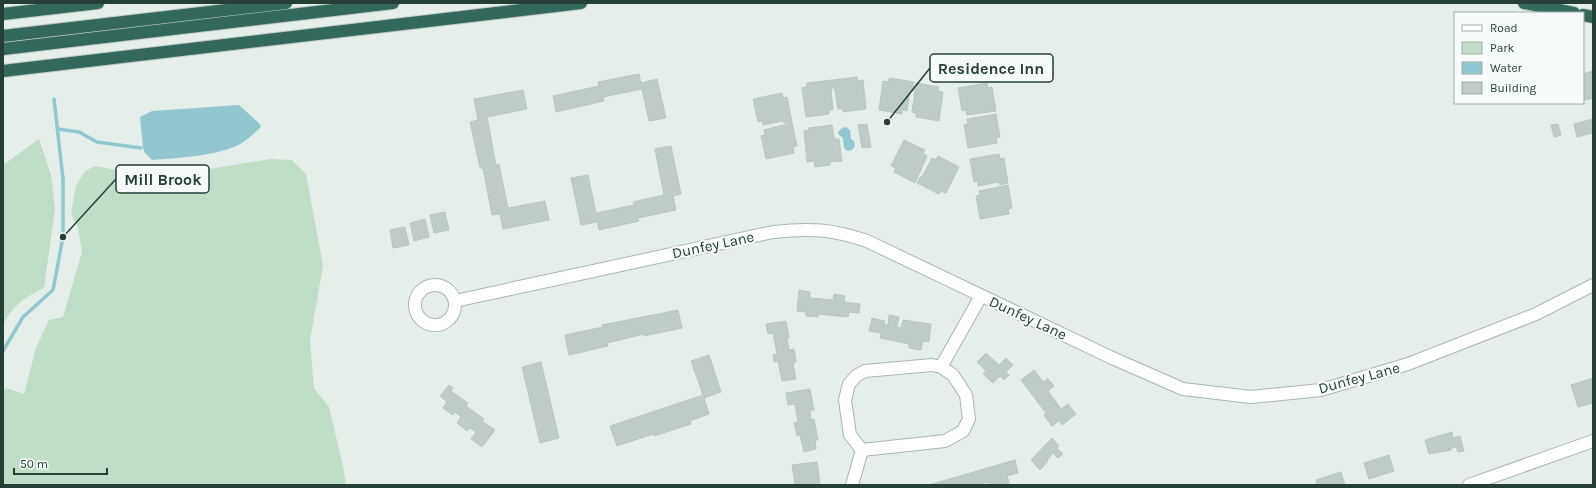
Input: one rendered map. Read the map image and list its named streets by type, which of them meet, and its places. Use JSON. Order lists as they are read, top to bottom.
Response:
{
  "streets": {
    "street": ["Dunfey Lane"]
  },
  "places": ["Residence Inn", "Mill Brook"],
  "legend": [
    "Road",
    "Park",
    "Water",
    "Building"
  ],
  "scale_bar": "50 m"
}
